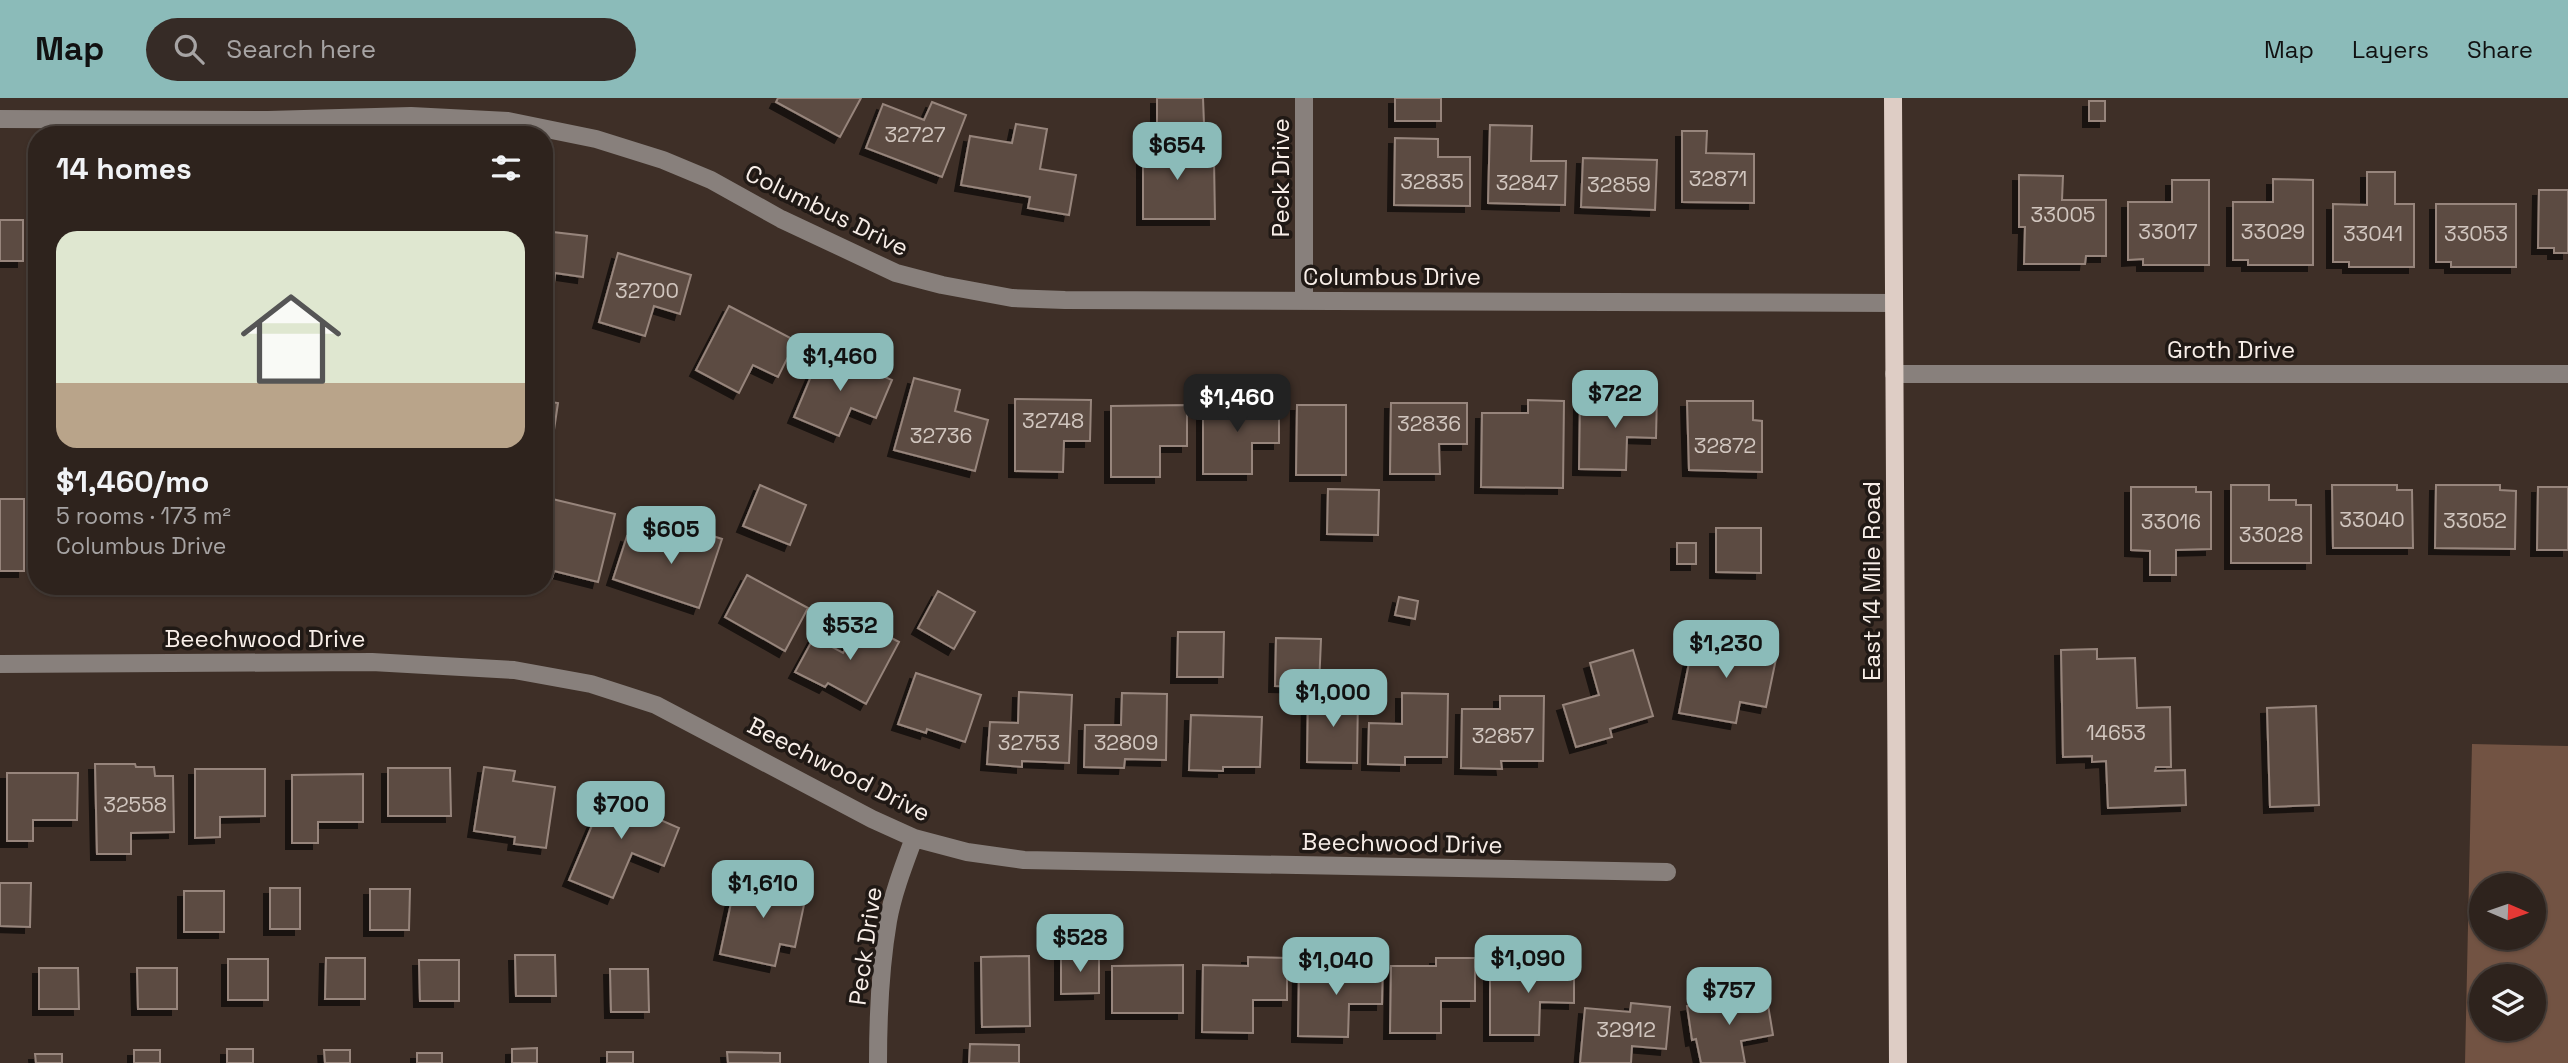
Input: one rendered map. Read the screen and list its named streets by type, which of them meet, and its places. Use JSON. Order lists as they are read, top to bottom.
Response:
{
  "streets": {
    "main road": ["East 14 Mile Road"],
    "street": [
      "Peck Drive",
      "Columbus Drive",
      "Groth Drive",
      "Beechwood Drive"
    ]
  },
  "crossings": [
    ["Peck Drive", "Columbus Drive"],
    ["Peck Drive", "Beechwood Drive"],
    ["Columbus Drive", "East 14 Mile Road"],
    ["Groth Drive", "East 14 Mile Road"]
  ],
  "house_numbers": [
    "32727",
    "32871",
    "32835",
    "32847",
    "32859",
    "33005",
    "33017",
    "33029",
    "33041",
    "33053",
    "32700",
    "32748",
    "32836",
    "32736",
    "32872",
    "33040",
    "33052",
    "33016",
    "33028",
    "14653",
    "32857",
    "32753",
    "32809",
    "32558",
    "32912"
  ],
  "north": "right",
  "page": {
    "header": "Map",
    "search": "Search here",
    "nav": ["Map", "Layers", "Share"],
    "price": [
      "$654",
      "$1,460",
      "$722",
      "$1,460",
      "$605",
      "$532",
      "$1,230",
      "$1,000",
      "$700",
      "$1,610",
      "$528",
      "$1,090",
      "$1,040",
      "$757"
    ],
    "heading": "14 homes",
    "list": [
      {
        "name": "$1,460/mo",
        "note": "5 rooms · 173 m² · Columbus Drive"
      }
    ]
  }
}
